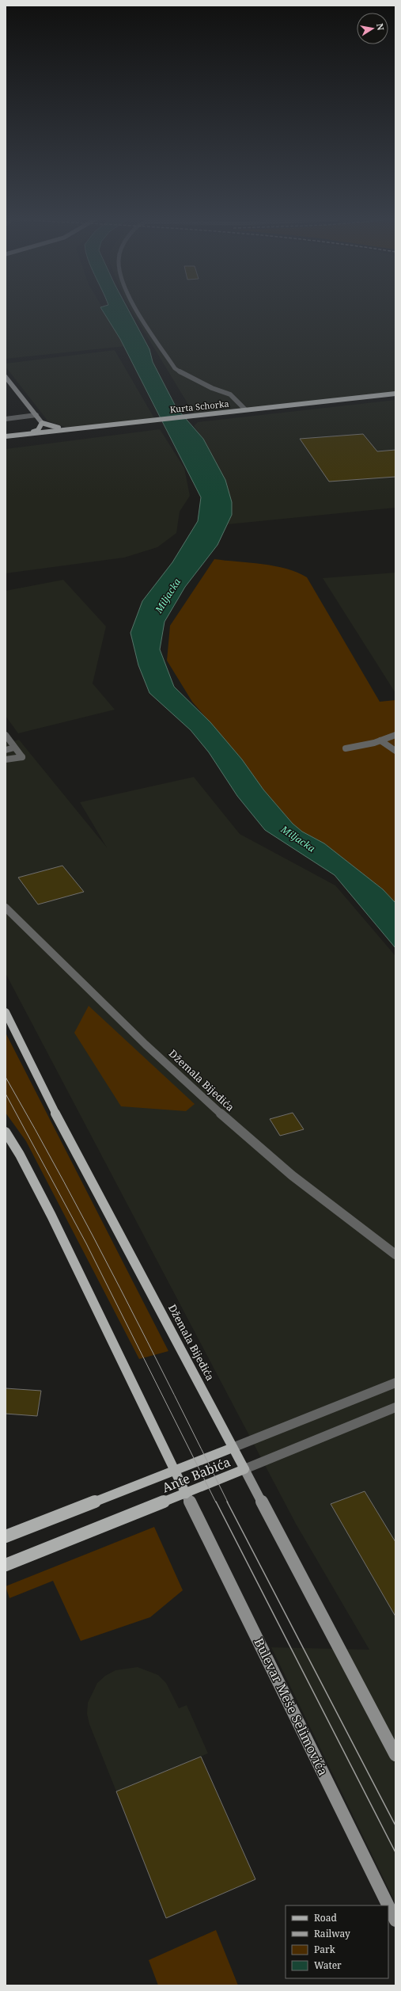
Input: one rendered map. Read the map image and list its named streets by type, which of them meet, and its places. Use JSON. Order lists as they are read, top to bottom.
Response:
{
  "streets": {
    "main road": [
      "Kurta Schorka",
      "Džemala Bijedića",
      "Ante Babića",
      "Bulevar Meše Selimovića"
    ]
  },
  "crossings": [
    ["Džemala Bijedića", "Ante Babića"],
    ["Ante Babića", "Bulevar Meše Selimovića"]
  ],
  "water": ["Miljacka"],
  "legend": [
    "Road",
    "Railway",
    "Park",
    "Water"
  ],
  "north": "right"
}
